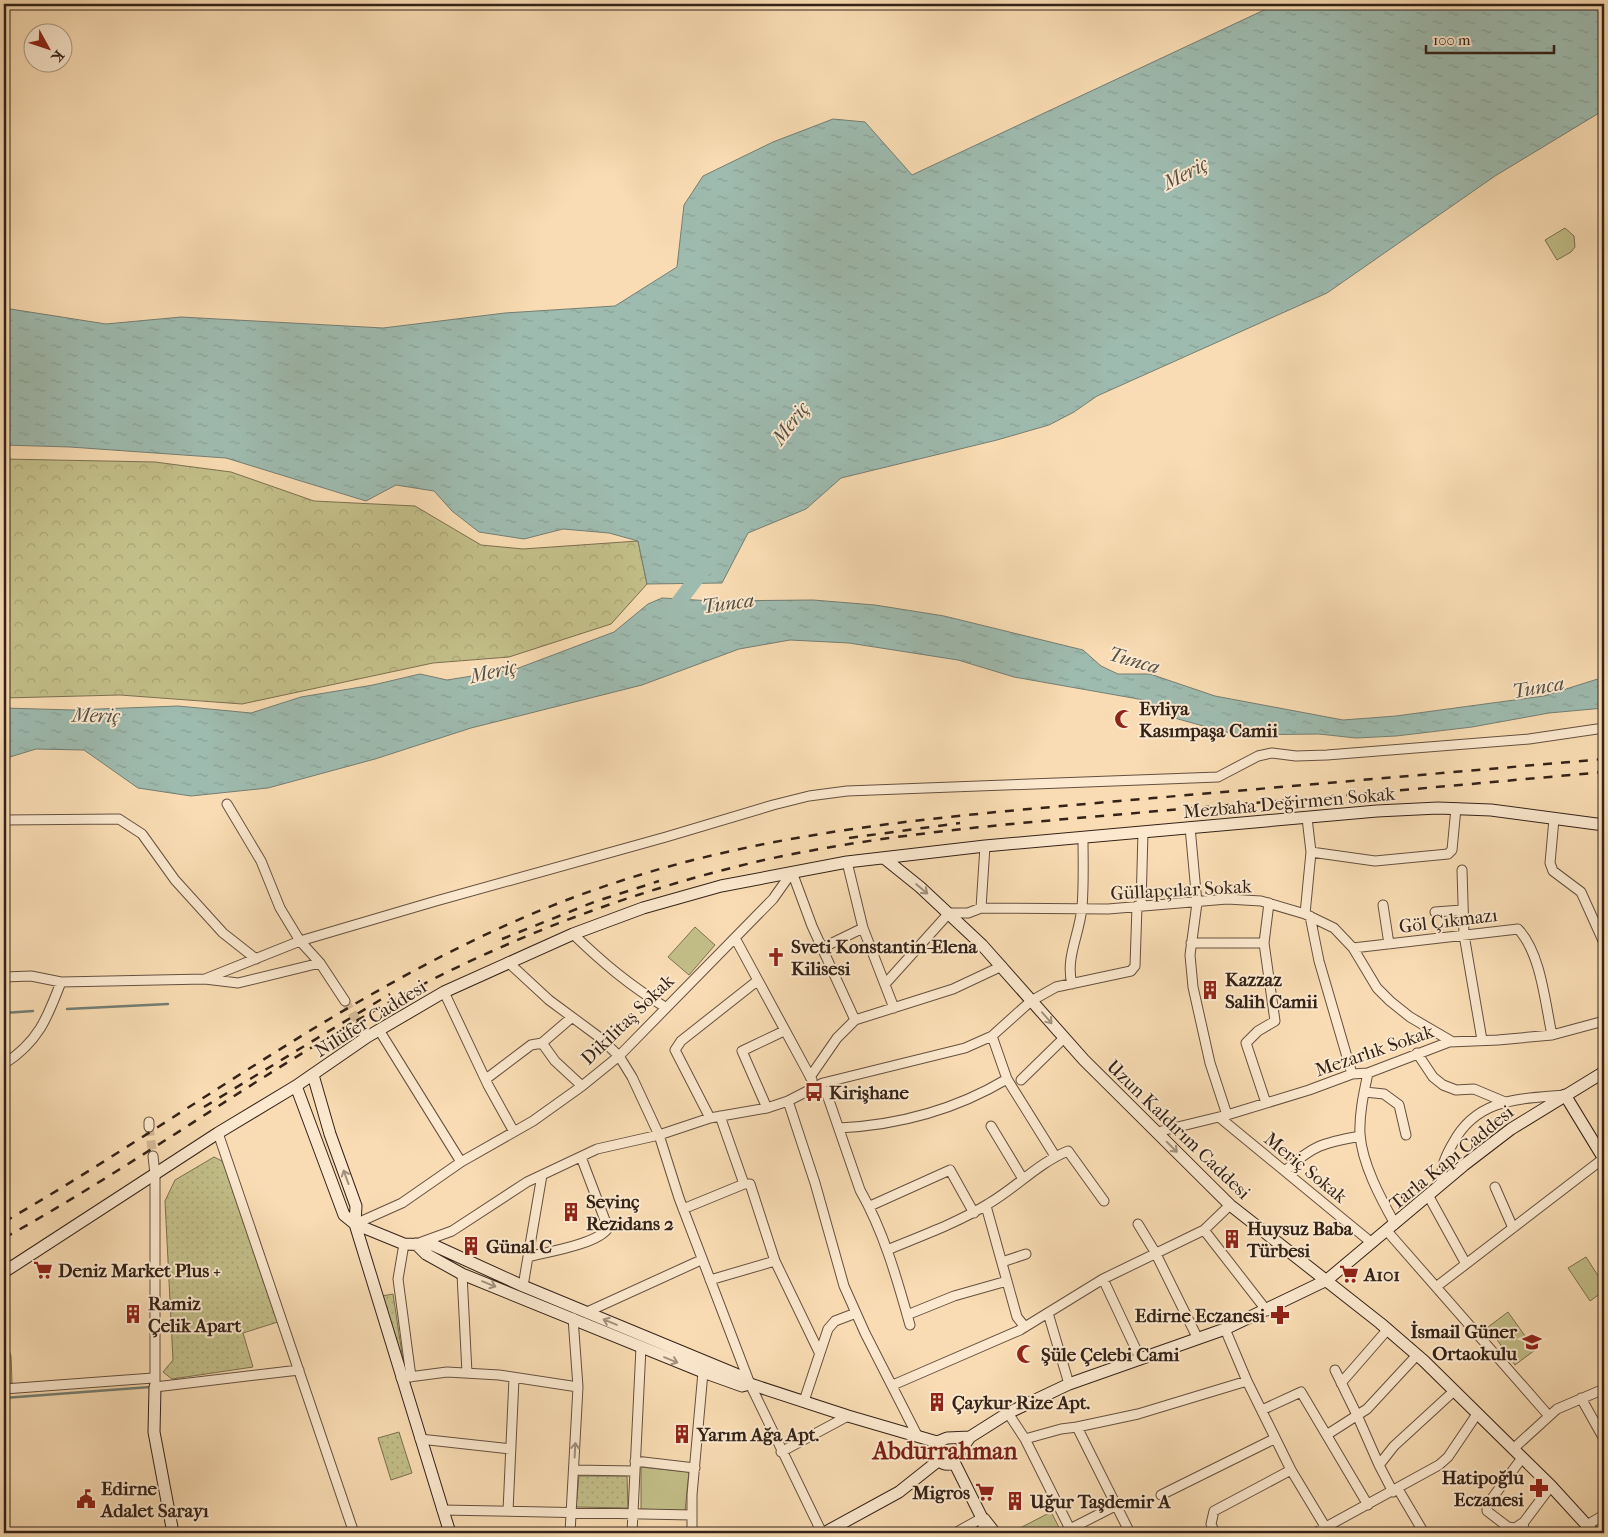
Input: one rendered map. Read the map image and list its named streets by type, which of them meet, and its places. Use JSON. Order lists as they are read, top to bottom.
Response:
{
  "streets": {
    "main road": [
      "Mezbaha Değirmen Sokak",
      "Nilüfer Caddesi",
      "Uzun Kaldırım Caddesi",
      "Tarla Kapı Caddesi"
    ],
    "street": [
      "Güllapçılar Sokak",
      "Göl Çıkmazı",
      "Dikilitaş Sokak",
      "Mezarlık Sokak",
      "Meriç Sokak"
    ]
  },
  "crossings": [
    ["Mezbaha Değirmen Sokak", "Uzun Kaldırım Caddesi"],
    ["Güllapçılar Sokak", "Göl Çıkmazı"],
    ["Güllapçılar Sokak", "Mezarlık Sokak"],
    ["Güllapçılar Sokak", "Uzun Kaldırım Caddesi"],
    ["Göl Çıkmazı", "Mezarlık Sokak"],
    ["Nilüfer Caddesi", "Dikilitaş Sokak"],
    ["Mezarlık Sokak", "Uzun Kaldırım Caddesi"],
    ["Mezarlık Sokak", "Meriç Sokak"],
    ["Uzun Kaldırım Caddesi", "Tarla Kapı Caddesi"],
    ["Tarla Kapı Caddesi", "Meriç Sokak"]
  ],
  "districts": ["Abdurrahman"],
  "water": ["Meriç", "Tunca"],
  "places": {
    "mosque": ["Evliya Kasımpaşa Camii", "Şüle Çelebi Cami"],
    "church": ["Sveti Konstantin-Elena Kilisesi"],
    "building": [
      "Kazzaz Salih Camii",
      "Sevinç Rezidans 2",
      "Huysuz Baba Türbesi",
      "Günal C",
      "Ramiz Çelik Apart",
      "Çaykur Rize Apt.",
      "Yarım Ağa Apt.",
      "Uğur Taşdemir A"
    ],
    "bus stop": ["Kirişhane"],
    "supermarket": ["Deniz Market Plus +", "A101", "Migros"],
    "pharmacy": ["Edirne Eczanesi", "Hatipoğlu Eczanesi"],
    "school or university": ["İsmail Güner Ortaokulu"],
    "public building": ["Edirne Adalet Sarayı"]
  },
  "scale_bar": "100 m",
  "north": "bottom right"
}
